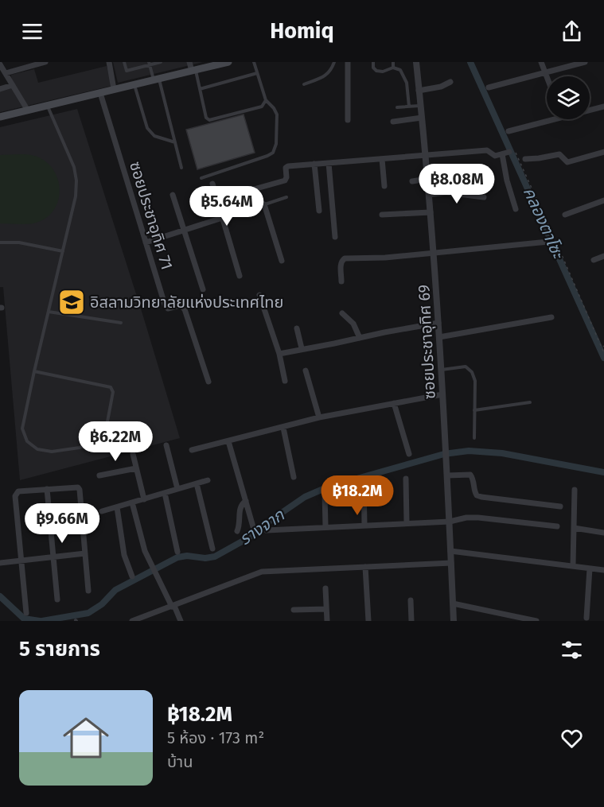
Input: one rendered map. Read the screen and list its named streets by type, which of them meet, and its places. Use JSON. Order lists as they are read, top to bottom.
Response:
{
  "streets": {
    "street": ["ซอยประชาอุทิศ 71", "ซอยประชาอุทิศ 69"]
  },
  "water": ["คลองตาโซะ", "รางจาก"],
  "places": {
    "school or university": ["อิสลามวิทยาลัยแห่งประเทศไทย"]
  },
  "page": {
    "header": "Homiq",
    "price": [
      "฿8.08M",
      "฿5.64M",
      "฿6.22M",
      "฿18.2M",
      "฿9.66M"
    ],
    "heading": "5 รายการ",
    "list": [
      {
        "name": "฿18.2M",
        "note": "5 ห้อง · 173 m² · บ้าน"
      }
    ]
  }
}
